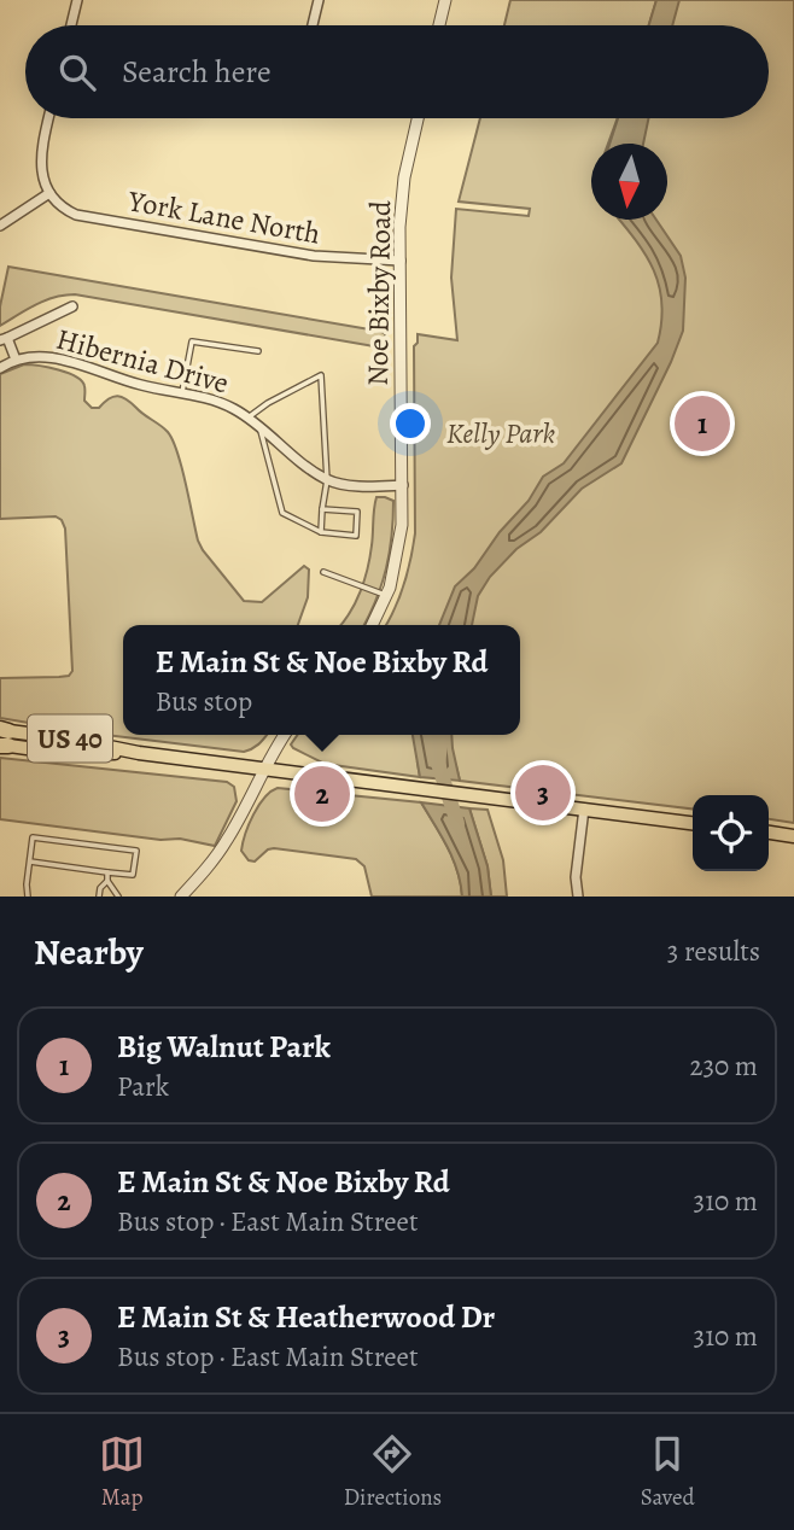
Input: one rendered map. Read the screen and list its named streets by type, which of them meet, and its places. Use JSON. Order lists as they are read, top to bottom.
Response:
{
  "streets": {
    "main road": ["US 40"],
    "street": ["York Lane North", "Noe Bixby Road", "Hibernia Drive"]
  },
  "crossings": [
    ["York Lane North", "Noe Bixby Road"]
  ],
  "parks": ["Kelly Park"],
  "north": "bottom",
  "page": {
    "search": "Search here",
    "pins": ["1", "3", "2"],
    "popup": ["E Main St & Noe Bixby Rd", "Bus stop"],
    "heading": ["Nearby", "3 results"],
    "list": [
      {
        "mark": "1",
        "name": "Big Walnut Park",
        "note": "Park",
        "value": "230 m"
      },
      {
        "mark": "2",
        "name": "E Main St & Noe Bixby Rd",
        "note": "Bus stop · East Main Street",
        "value": "310 m"
      },
      {
        "mark": "3",
        "name": "E Main St & Heatherwood Dr",
        "note": "Bus stop · East Main Street",
        "value": "310 m"
      }
    ],
    "nav": ["Map", "Directions", "Saved"]
  }
}
